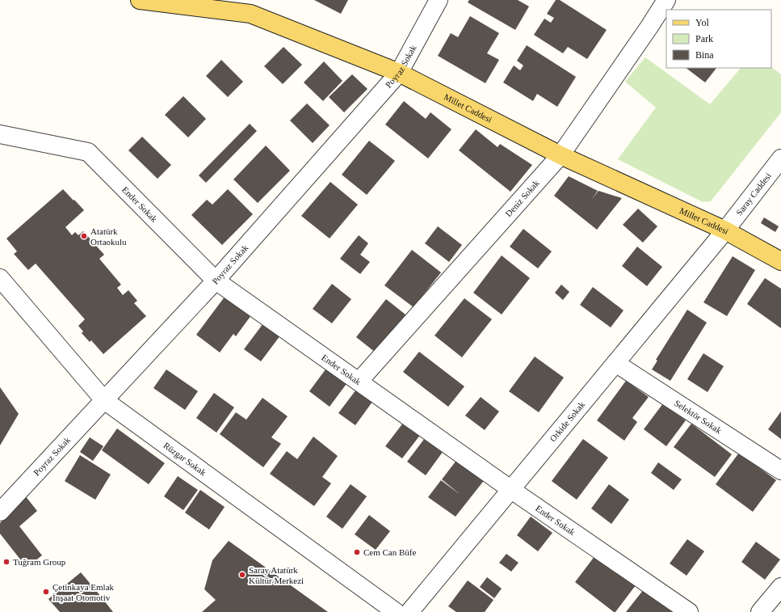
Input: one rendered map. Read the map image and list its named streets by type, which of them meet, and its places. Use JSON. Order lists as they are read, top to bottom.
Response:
{
  "streets": {
    "main road": ["Millet Caddesi"],
    "street": [
      "Poyraz Sokak",
      "Saray Caddesi",
      "Deniz Sokak",
      "Ender Sokak",
      "Selektör Sokak",
      "Orkide Sokak",
      "Rüzgar Sokak"
    ]
  },
  "crossings": [
    ["Poyraz Sokak", "Millet Caddesi"],
    ["Poyraz Sokak", "Ender Sokak"],
    ["Poyraz Sokak", "Rüzgar Sokak"],
    ["Millet Caddesi", "Saray Caddesi"],
    ["Millet Caddesi", "Deniz Sokak"],
    ["Millet Caddesi", "Orkide Sokak"],
    ["Saray Caddesi", "Orkide Sokak"],
    ["Deniz Sokak", "Ender Sokak"],
    ["Ender Sokak", "Orkide Sokak"],
    ["Selektör Sokak", "Orkide Sokak"]
  ],
  "places": [
    "Atatürk Ortaokulu",
    "Cem Can Büfe",
    "Tuğram Group",
    "Saray Atatürk Kültür Merkezi",
    "Çetinkaya Emlak İnşaat Otomotiv"
  ],
  "legend": ["Yol", "Park", "Bina"]
}
